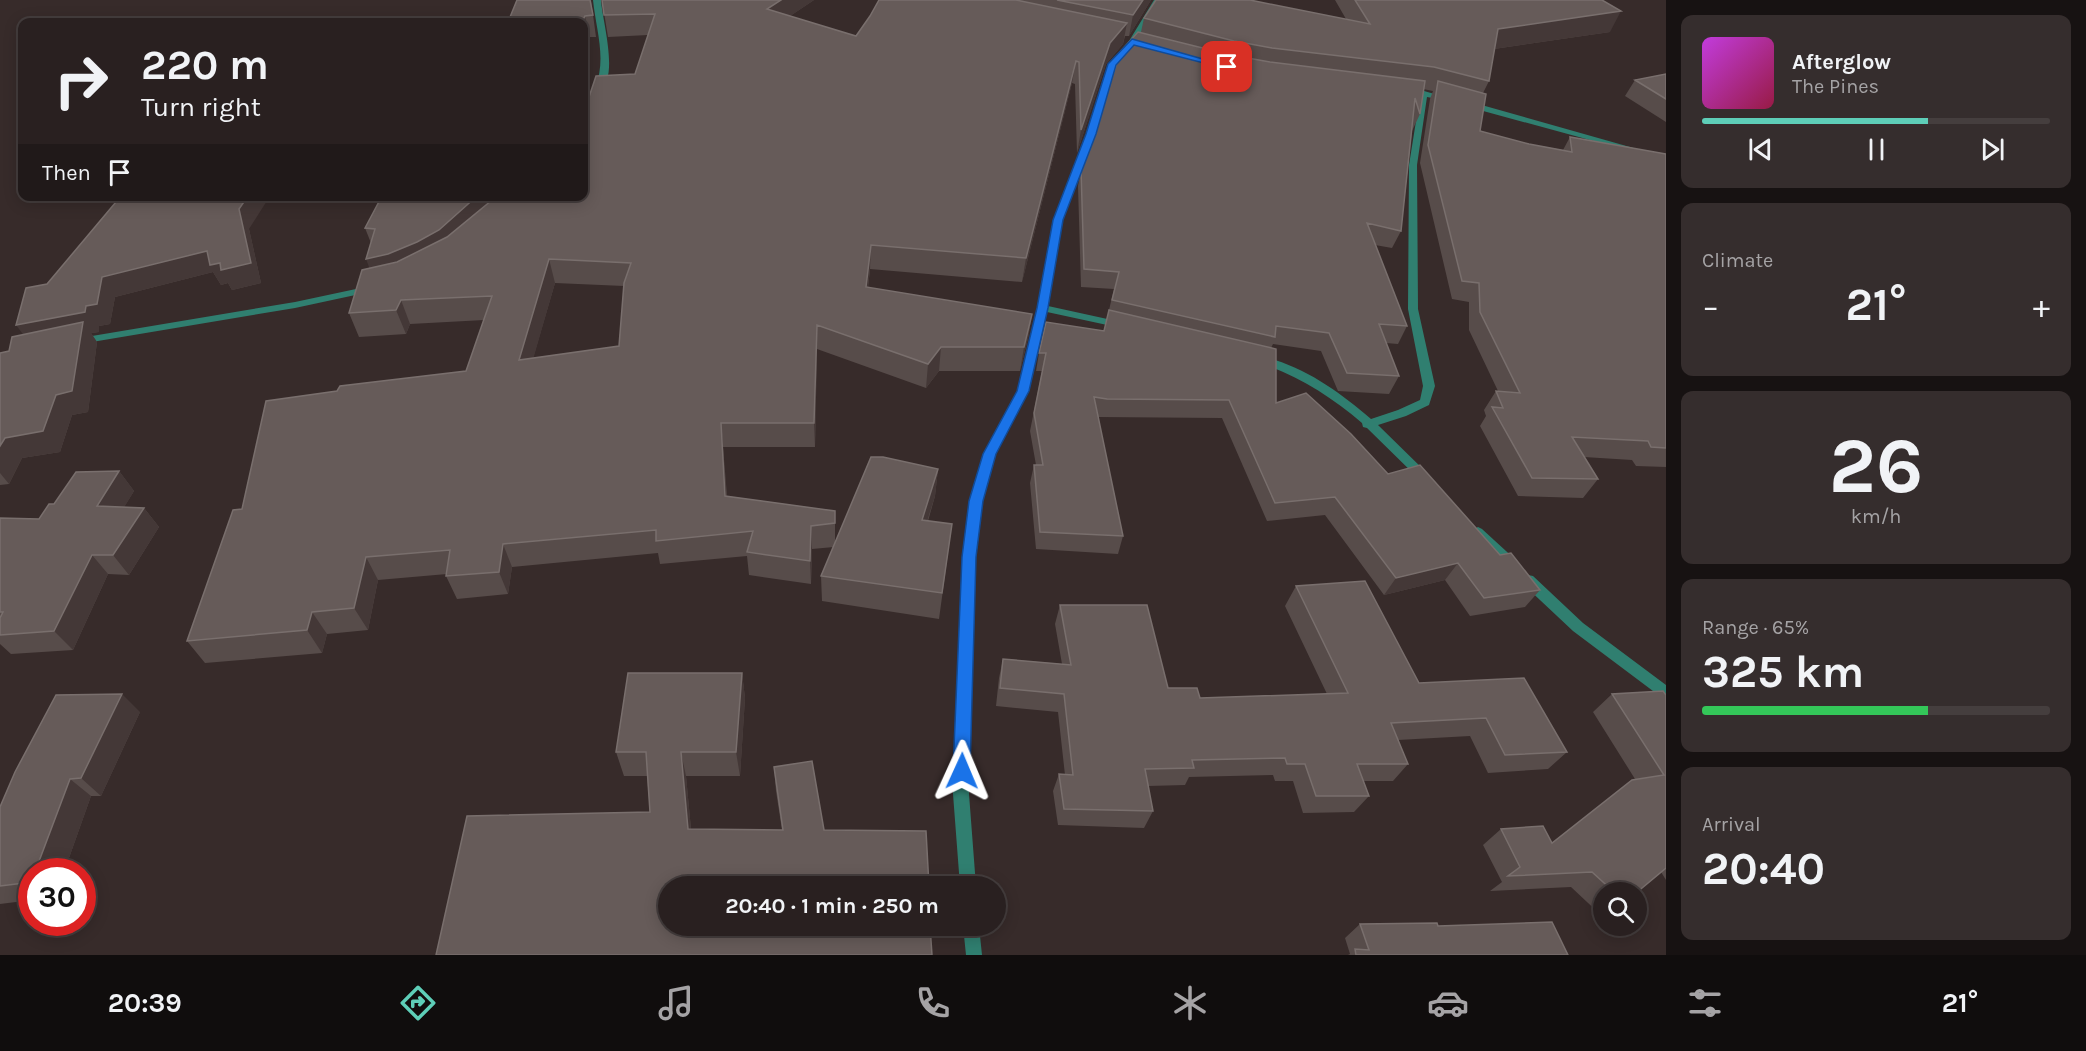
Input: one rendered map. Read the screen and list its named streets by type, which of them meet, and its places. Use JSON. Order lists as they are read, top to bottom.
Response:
{
  "page": {
    "turn": ["220 m", "Turn right"],
    "song": ["Afterglow", "The Pines"],
    "then": "Then",
    "tile": [
      "Climate",
      ["26", "km/h"],
      ["Range · 65%", "325 km"],
      ["Arrival", "20:40"]
    ],
    "heat": ["−", "21°", "+"],
    "limit": "30",
    "trip": "20:40 · 1 min · 250 m",
    "tabs": ["20:39", "21°"]
  }
}
